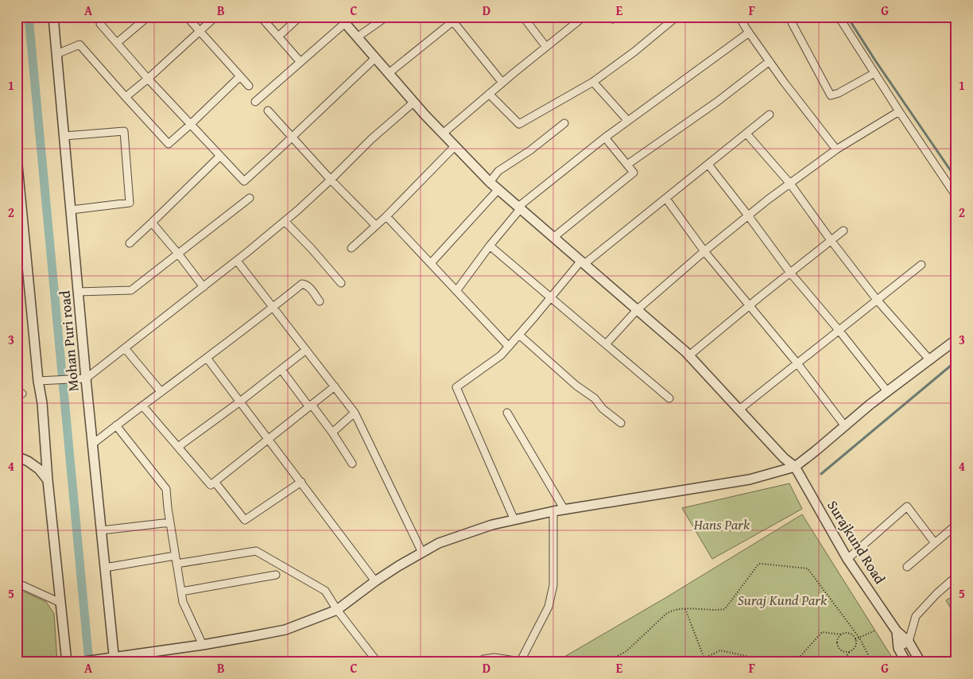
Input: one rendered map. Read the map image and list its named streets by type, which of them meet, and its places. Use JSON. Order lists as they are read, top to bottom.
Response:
{
  "streets": {
    "street": ["Mohan Puri road", "Surajkund Road"]
  },
  "parks": ["Hans Park", "Suraj Kund Park"],
  "grid": {
    "columns": [
      "A",
      "B",
      "C",
      "D",
      "E",
      "F",
      "G"
    ],
    "rows": [
      "1",
      "2",
      "3",
      "4",
      "5"
    ]
  }
}
